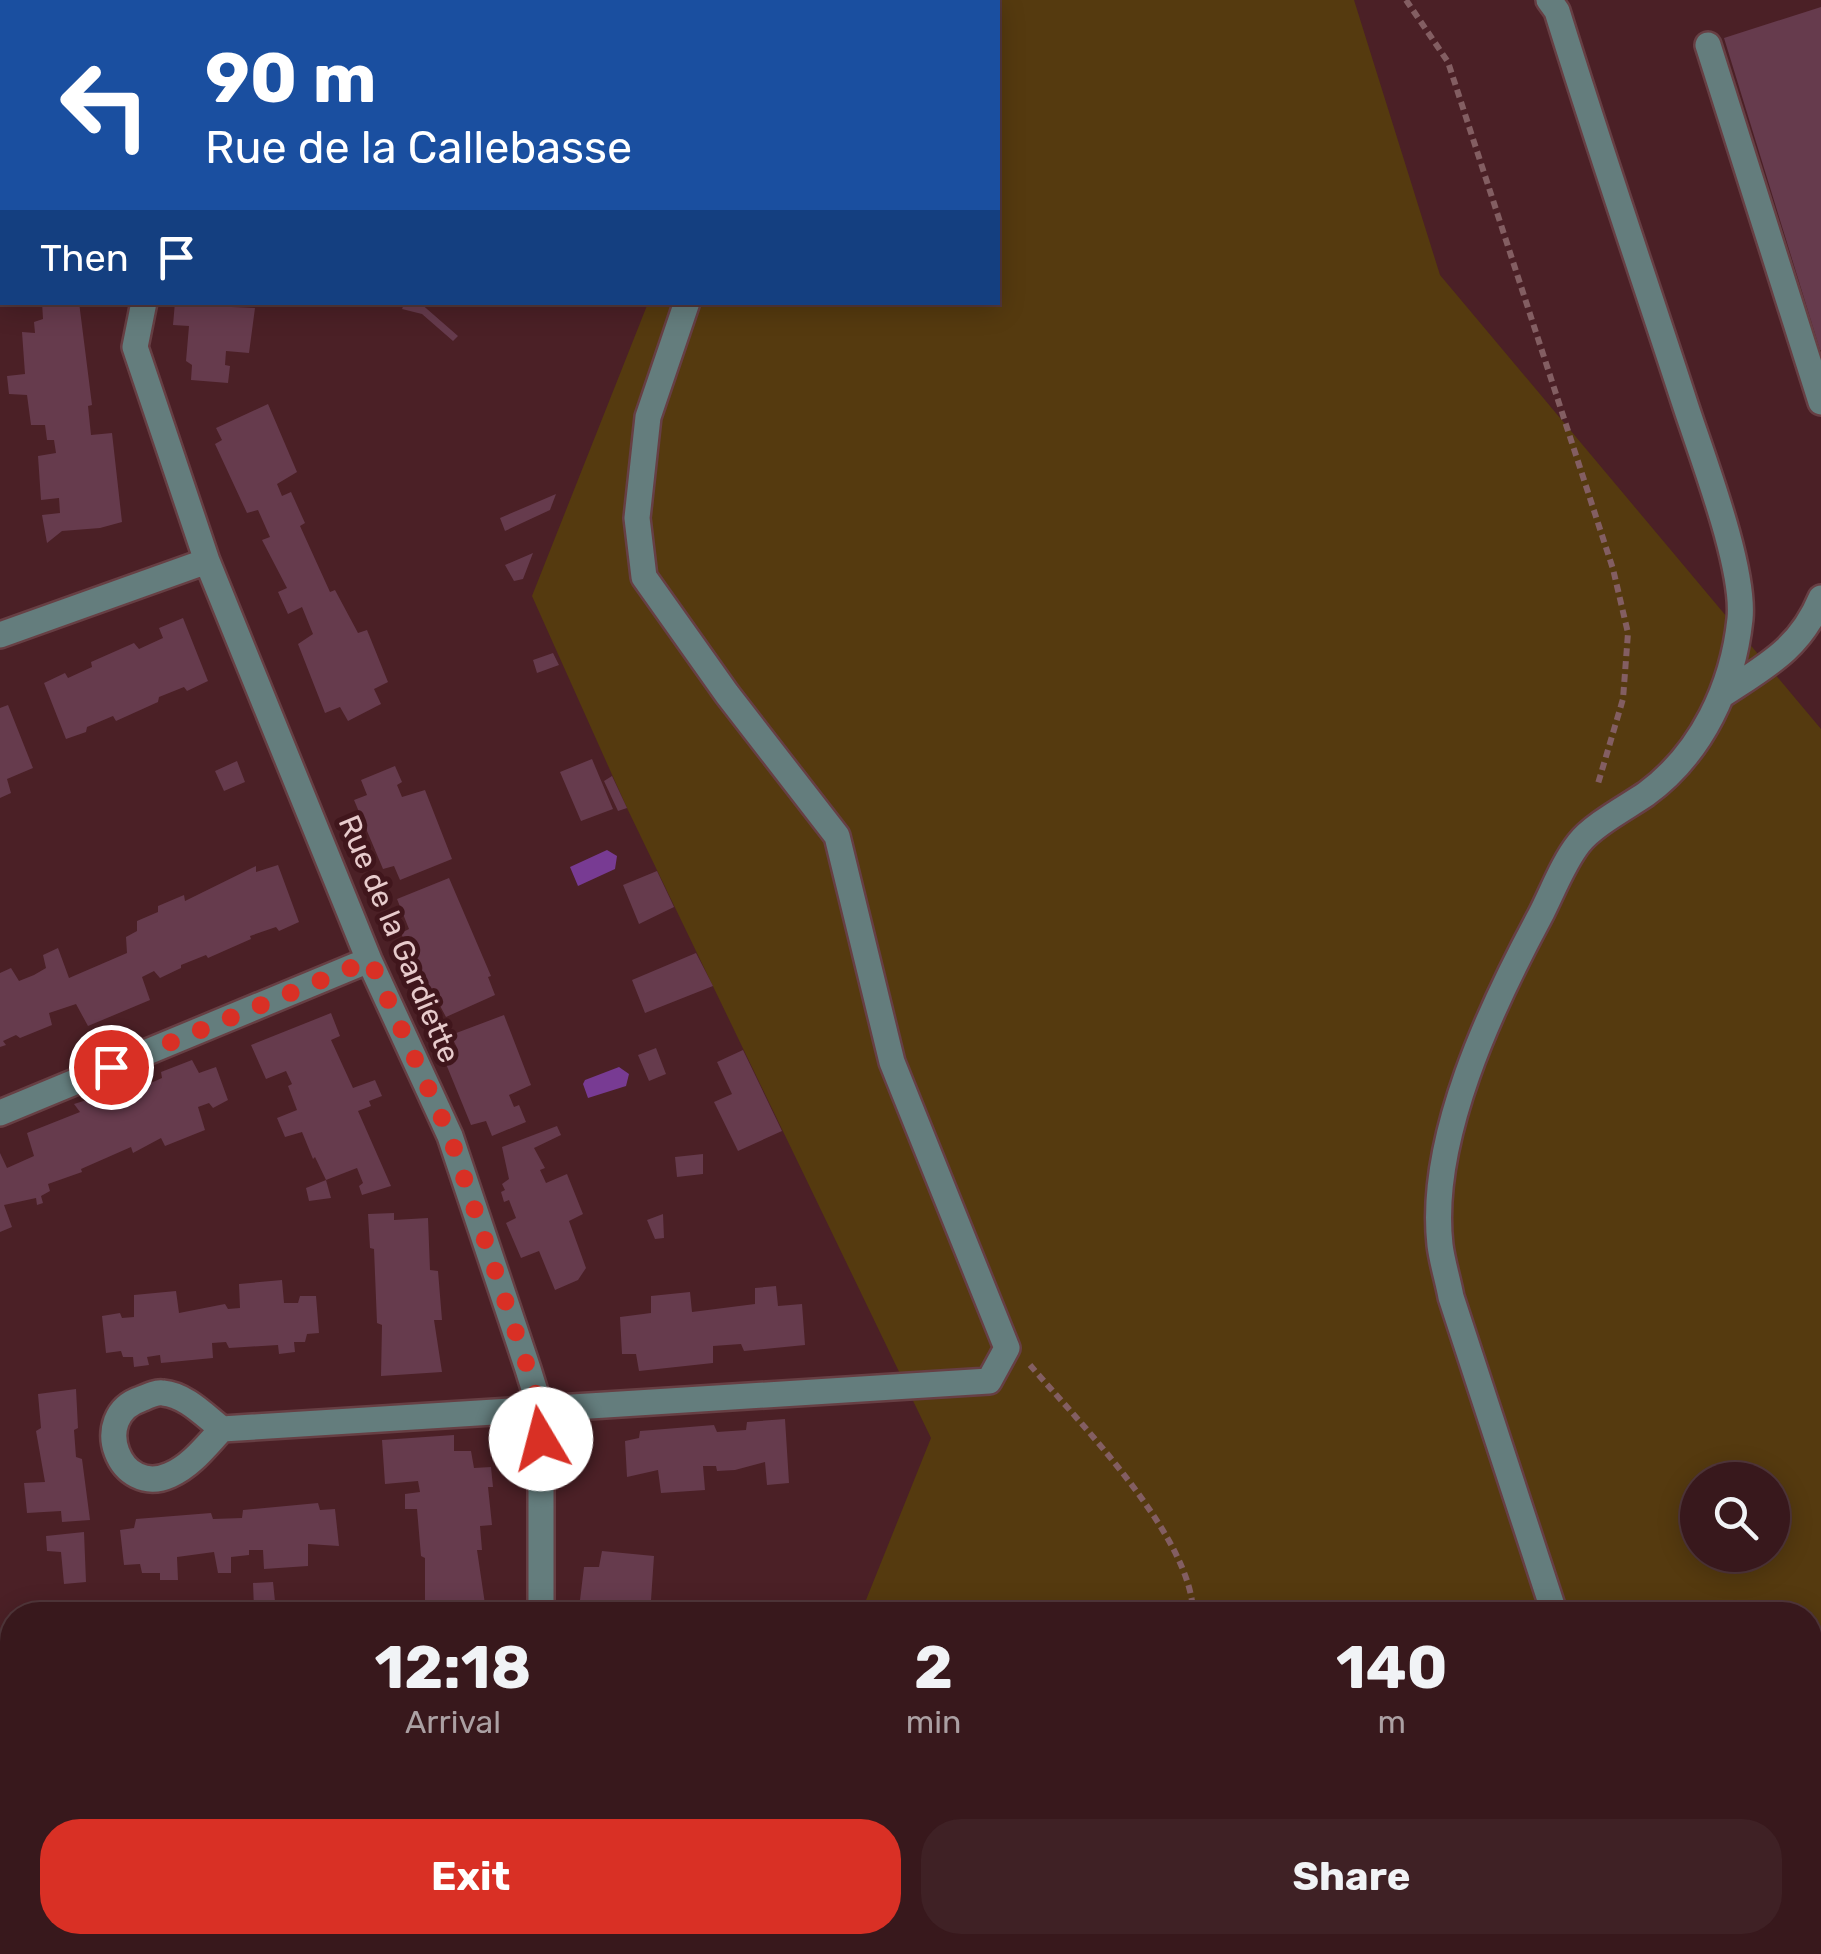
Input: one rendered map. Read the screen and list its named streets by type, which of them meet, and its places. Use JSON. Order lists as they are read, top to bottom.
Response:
{
  "streets": {
    "street": ["Rue de la Gardiette"]
  },
  "page": {
    "turn": ["90 m", "Rue de la Callebasse"],
    "then": "Then",
    "eta": [
      "12:18",
      "Arrival",
      "2",
      "min",
      "140",
      "m"
    ],
    "buttons": ["Exit", "Share"]
  }
}
